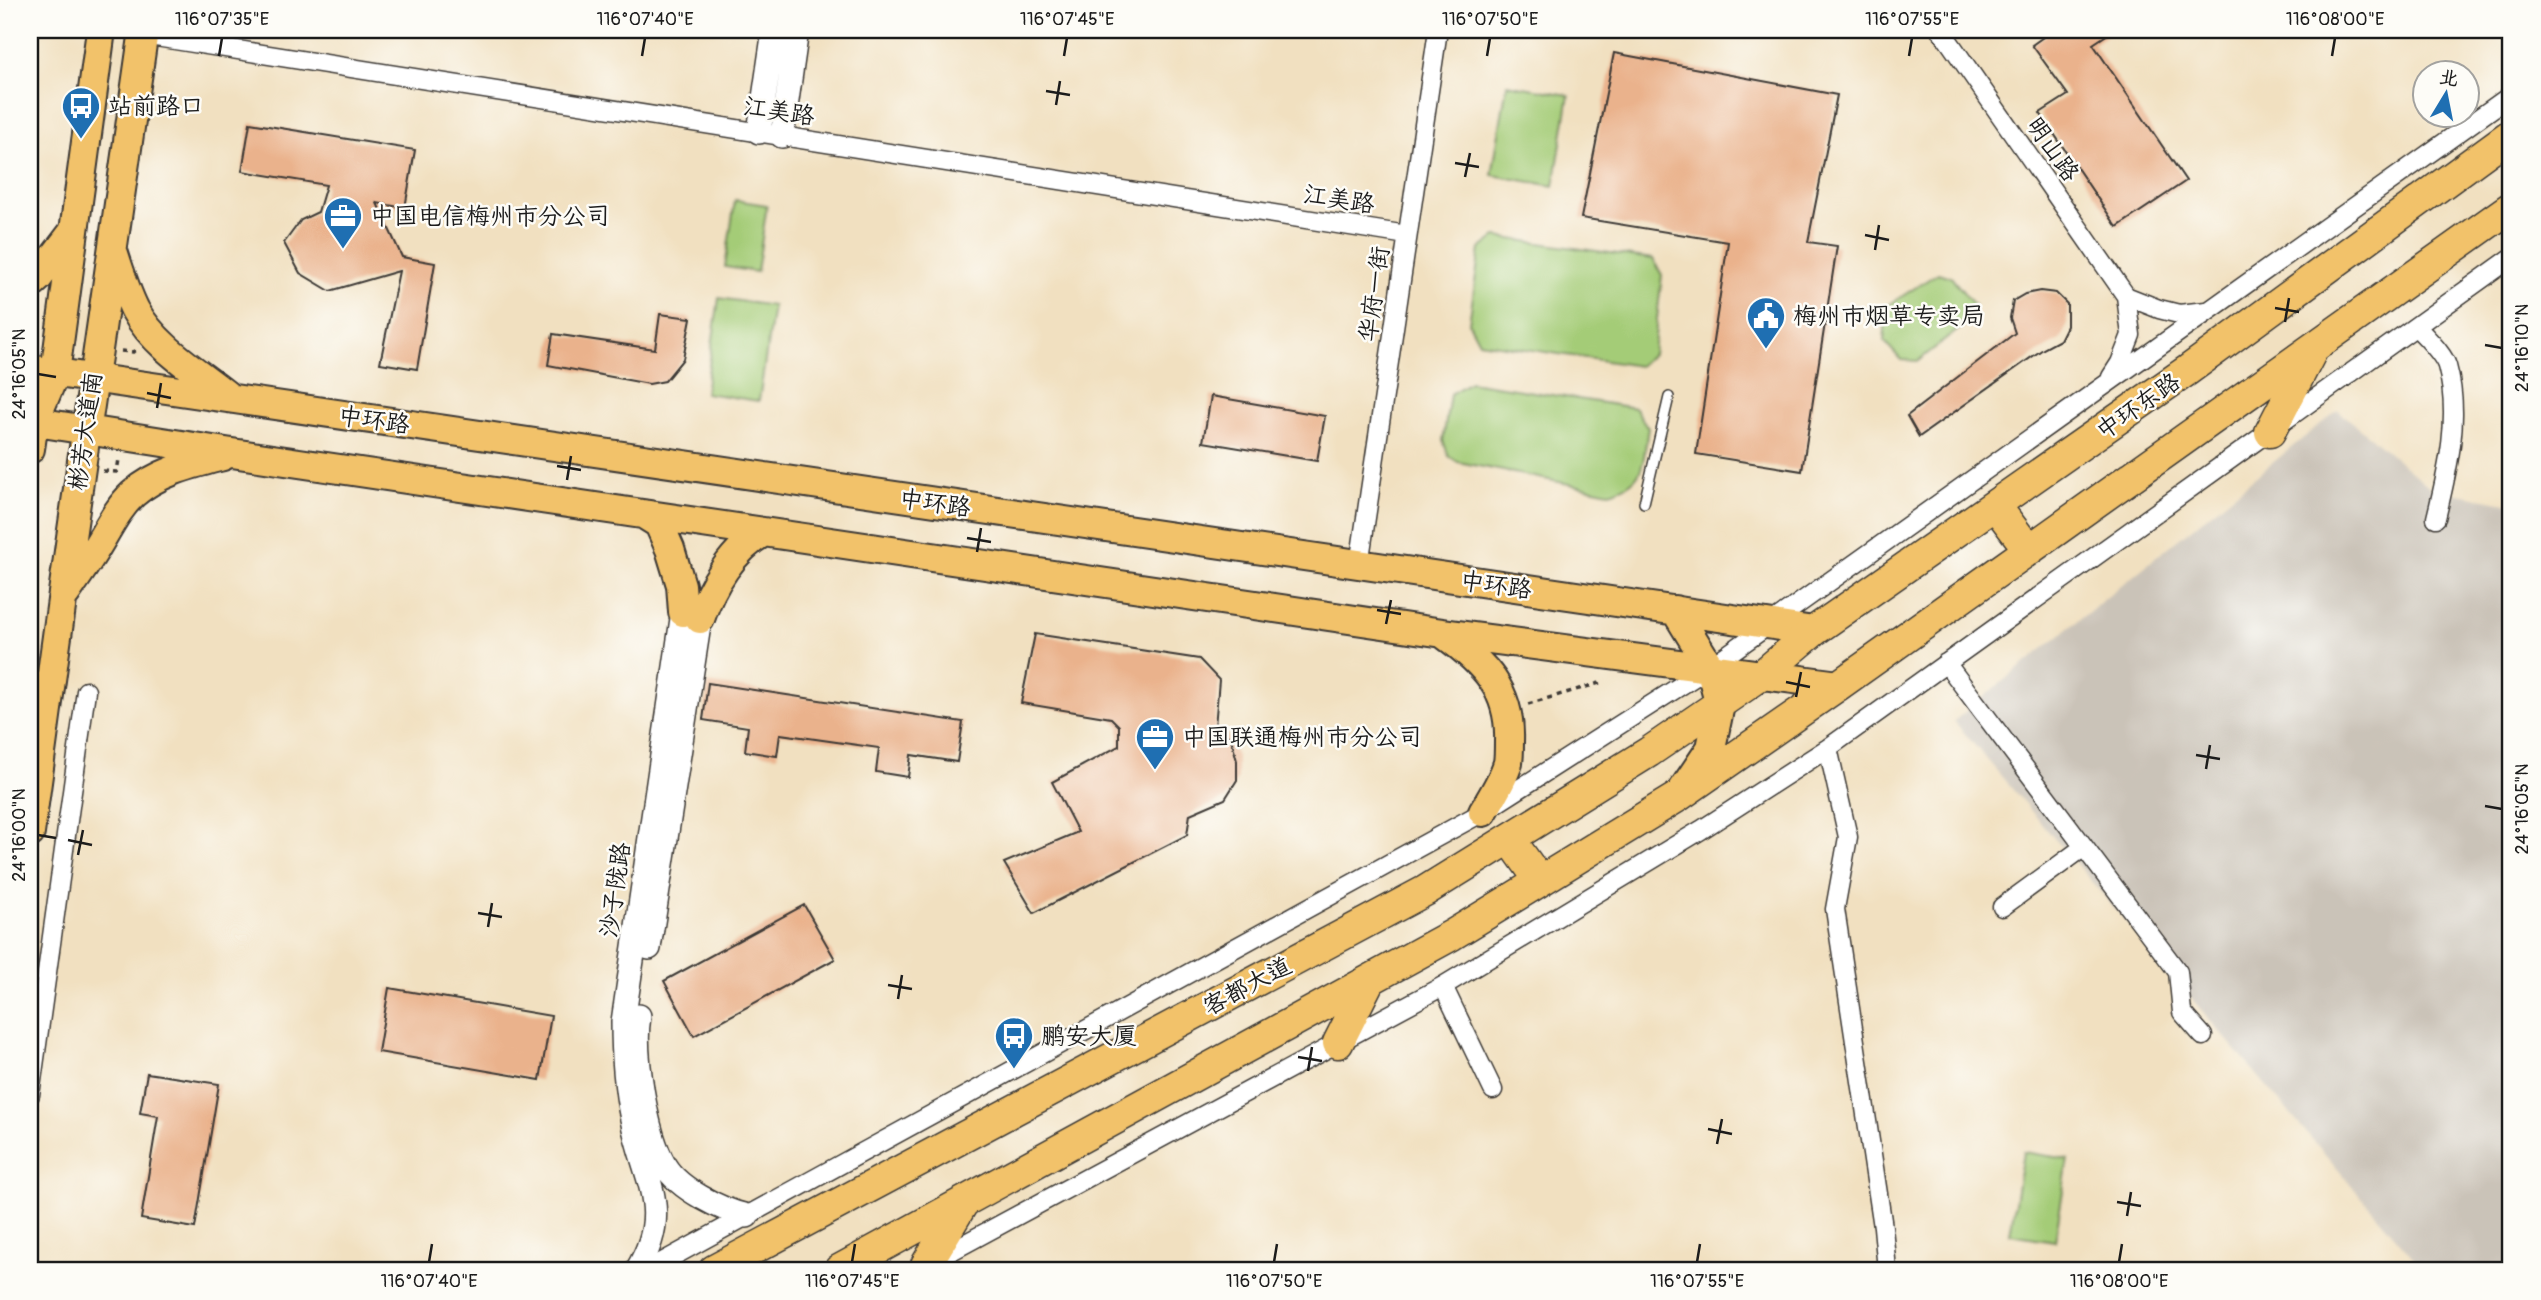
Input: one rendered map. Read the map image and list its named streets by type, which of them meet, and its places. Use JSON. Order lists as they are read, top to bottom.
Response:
{
  "streets": {
    "highway": ["中环东路", "客都大道"],
    "main road": ["中环路", "彬芳大道南"],
    "street": [
      "江美路",
      "明山路",
      "华府一街",
      "沙子陇路"
    ]
  },
  "crossings": [
    ["江美路", "华府一街"],
    ["江美路", "彬芳大道南"],
    ["华府一街", "中环路"],
    ["中环东路", "中环路"],
    ["中环东路", "客都大道"],
    ["中环路", "彬芳大道南"]
  ],
  "places": {
    "bus stop": ["站前路口", "鹏安大厦"],
    "office": ["中国电信梅州市分公司", "中国联通梅州市分公司"],
    "public building": ["梅州市烟草专卖局"]
  },
  "north": "top",
  "coordinates": [
    "116°07'35\"E",
    "116°07'40\"E",
    "116°07'45\"E",
    "116°07'50\"E",
    "116°07'55\"E",
    "116°08'00\"E",
    "24°16'10\"N",
    "24°16'05\"N",
    "24°16'00\"N"
  ]
}
